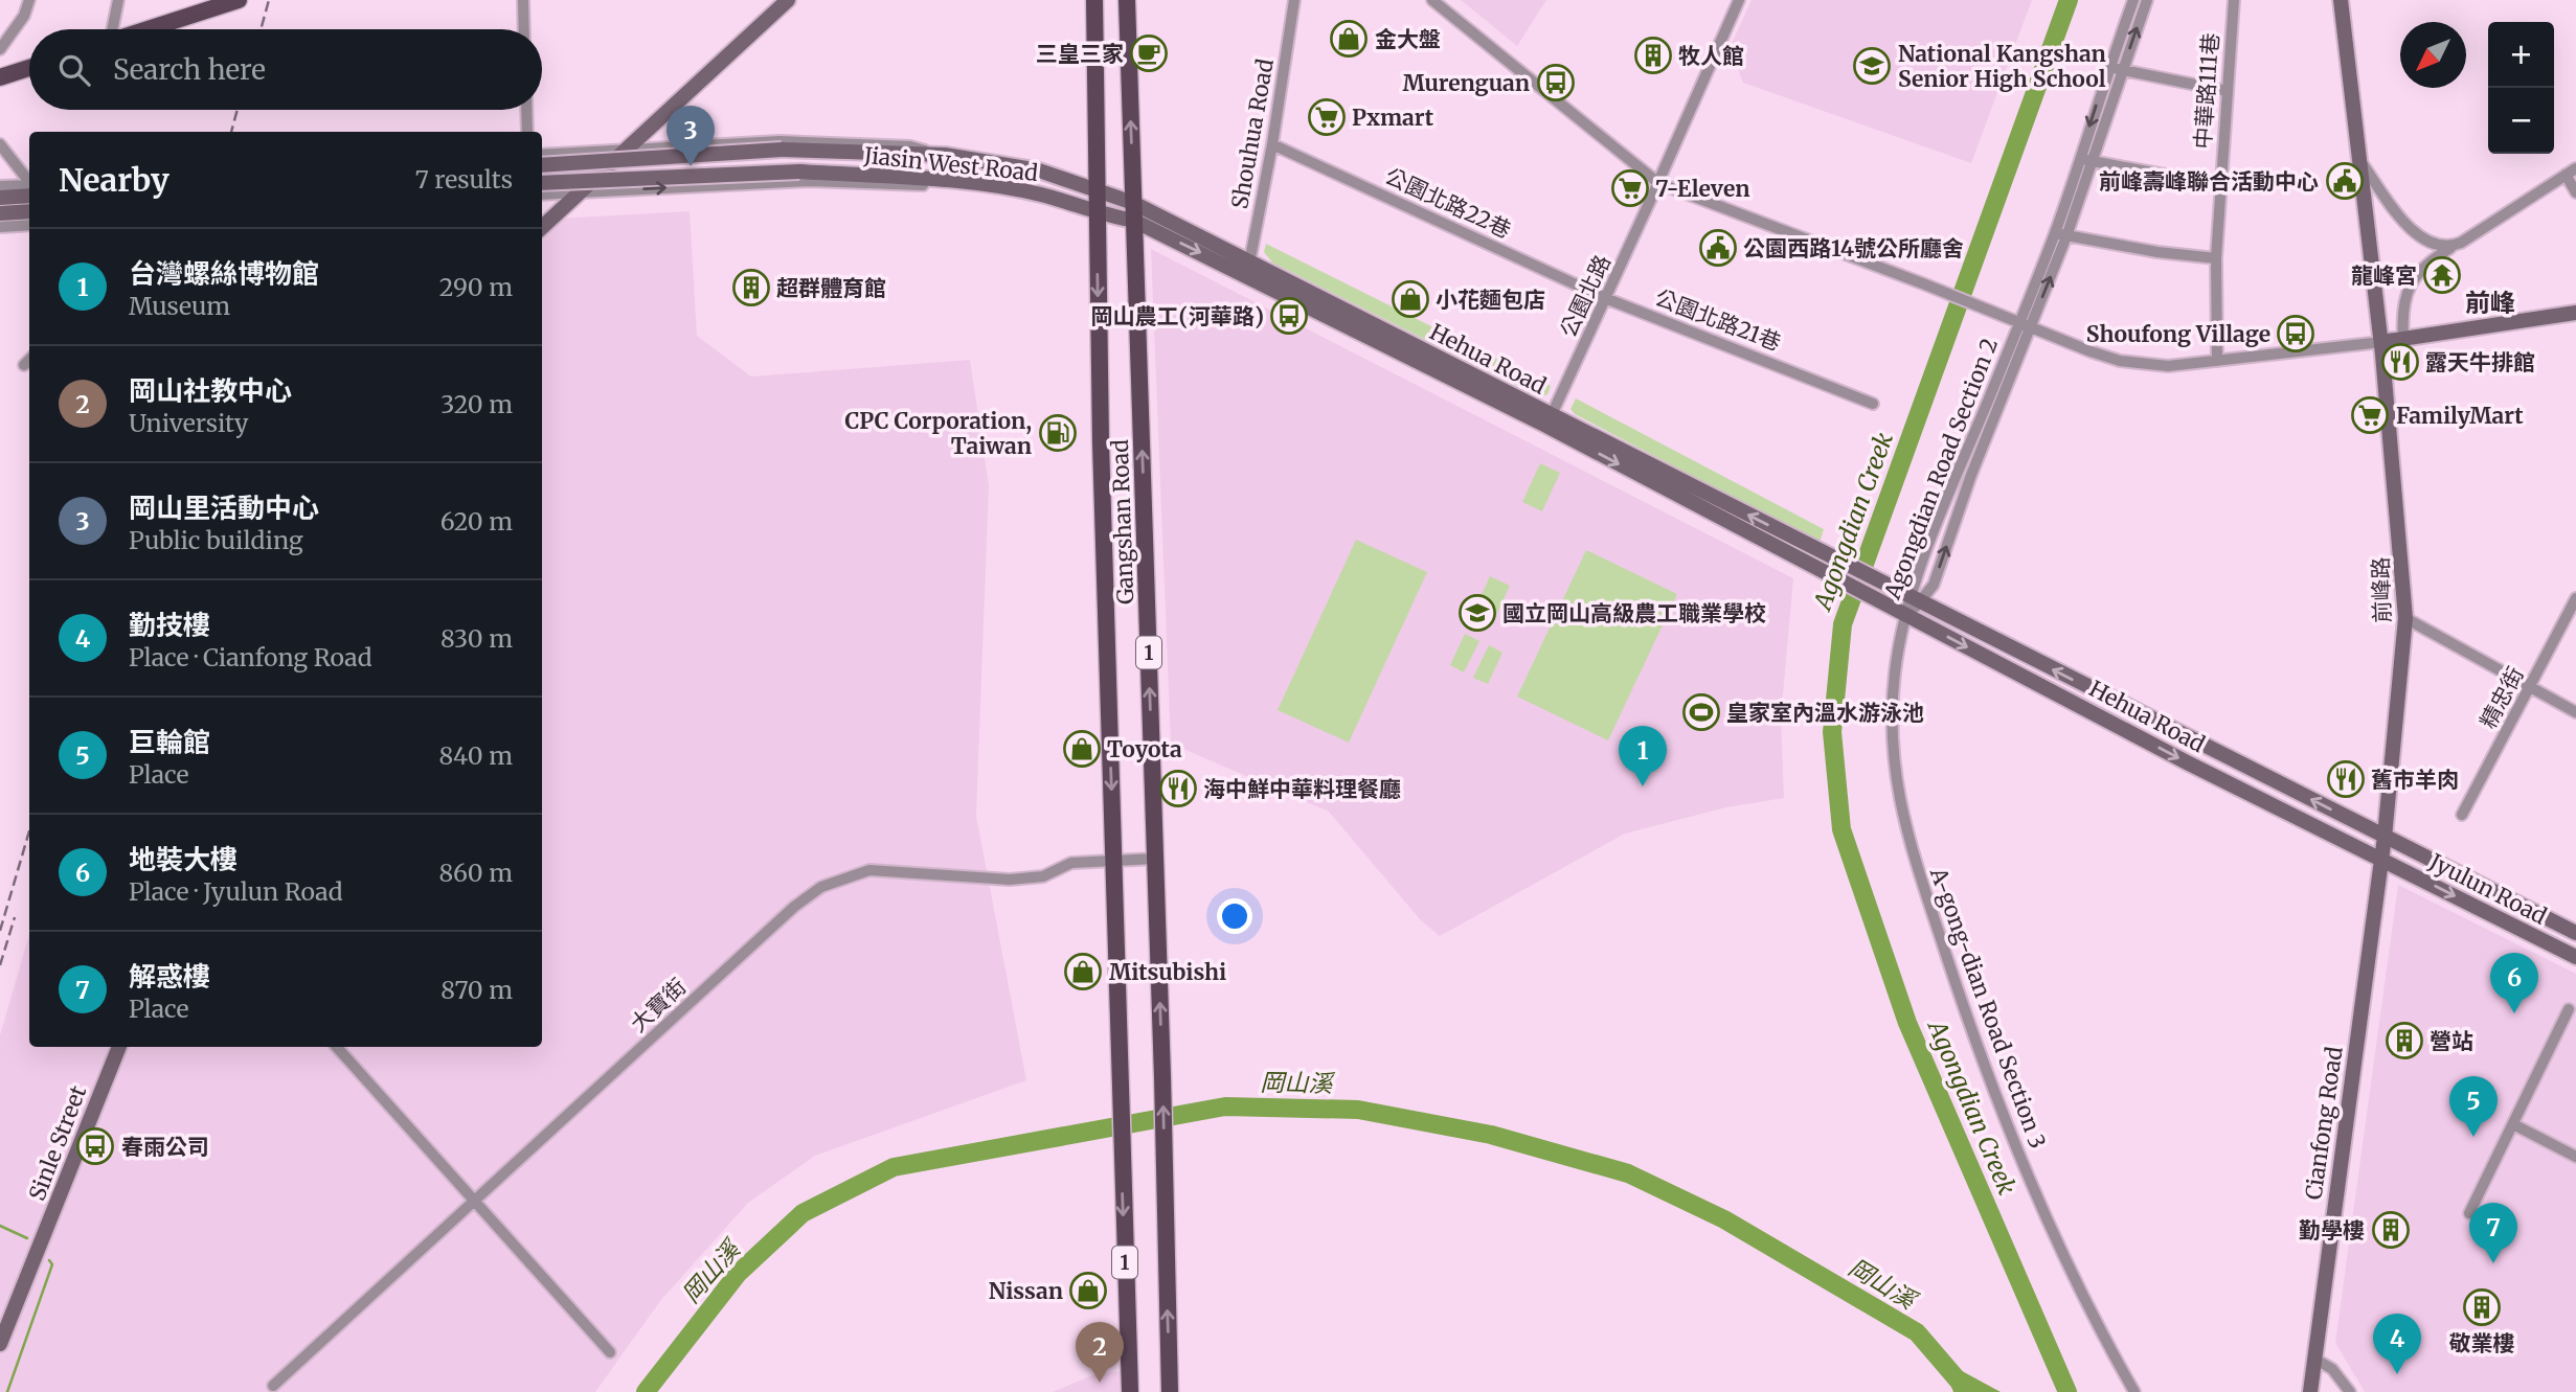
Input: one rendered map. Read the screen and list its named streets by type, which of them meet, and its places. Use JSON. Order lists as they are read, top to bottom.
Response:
{
  "streets": {
    "main road": ["Gangshan Road", "1"],
    "street": [
      "中華路111巷",
      "Shouhua Road",
      "Jiasin West Road",
      "公園北路22巷",
      "公園北路",
      "公園北路21巷",
      "Hehua Road",
      "Agongdian Road Section 2",
      "前峰路",
      "精忠街",
      "Jyulun Road",
      "大寶街",
      "A-gong-dian Road Section 3",
      "Cianfong Road",
      "Sinle Street"
    ]
  },
  "crossings": [
    ["Shouhua Road", "公園北路22巷"],
    ["Shouhua Road", "Hehua Road"],
    ["Jiasin West Road", "Hehua Road"],
    ["Jiasin West Road", "Gangshan Road"],
    ["Jiasin West Road", "1"],
    ["公園北路22巷", "公園北路"],
    ["公園北路22巷", "公園北路21巷"],
    ["公園北路", "公園北路21巷"],
    ["公園北路", "Hehua Road"],
    ["Hehua Road", "Agongdian Road Section 2"],
    ["Hehua Road", "Gangshan Road"],
    ["Hehua Road", "前峰路"],
    ["Hehua Road", "Jyulun Road"],
    ["Hehua Road", "A-gong-dian Road Section 3"],
    ["Hehua Road", "Cianfong Road"],
    ["Agongdian Road Section 2", "A-gong-dian Road Section 3"],
    ["Gangshan Road", "1"],
    ["Gangshan Road", "大寶街"],
    ["前峰路", "Jyulun Road"],
    ["前峰路", "Cianfong Road"],
    ["Jyulun Road", "Cianfong Road"]
  ],
  "districts": ["前峰"],
  "water": ["Agongdian Creek", "岡山溪"],
  "places": {
    "shop": [
      "金大盤",
      "小花麵包店",
      "Toyota",
      "Mitsubishi",
      "Nissan"
    ],
    "cafe": ["三皇三家"],
    "building": [
      "牧人館",
      "超群體育館",
      "營站",
      "勤學樓",
      "敬業樓"
    ],
    "school or university": ["National Kangshan Senior High School", "國立岡山高級農工職業學校"],
    "bus stop": [
      "Murenguan",
      "岡山農工(河華路)",
      "Shoufong Village",
      "春雨公司"
    ],
    "supermarket": ["Pxmart", "7-Eleven", "FamilyMart"],
    "public building": ["前峰壽峰聯合活動中心", "公園西路14號公所廳舍"],
    "temple": ["龍峰宮"],
    "restaurant": ["露天牛排館", "舊市羊肉", "海中鮮中華料理餐廳"],
    "fuel station": ["CPC Corporation, Taiwan"],
    "sports": ["皇家室內溫水游泳池"]
  },
  "north": "bottom left",
  "page": {
    "map_buttons": ["+", "−"],
    "search": "Search here",
    "pins": [
      "3",
      "1",
      "6",
      "5",
      "7",
      "4",
      "2"
    ],
    "heading": ["Nearby", "7 results"],
    "list": [
      {
        "mark": "1",
        "name": "台灣螺絲博物館",
        "note": "Museum",
        "value": "290 m"
      },
      {
        "mark": "2",
        "name": "岡山社教中心",
        "note": "University",
        "value": "320 m"
      },
      {
        "mark": "3",
        "name": "岡山里活動中心",
        "note": "Public building",
        "value": "620 m"
      },
      {
        "mark": "4",
        "name": "勤技樓",
        "note": "Place · Cianfong Road",
        "value": "830 m"
      },
      {
        "mark": "5",
        "name": "巨輪館",
        "note": "Place",
        "value": "840 m"
      },
      {
        "mark": "6",
        "name": "地裝大樓",
        "note": "Place · Jyulun Road",
        "value": "860 m"
      },
      {
        "mark": "7",
        "name": "解惑樓",
        "note": "Place",
        "value": "870 m"
      }
    ]
  }
}
